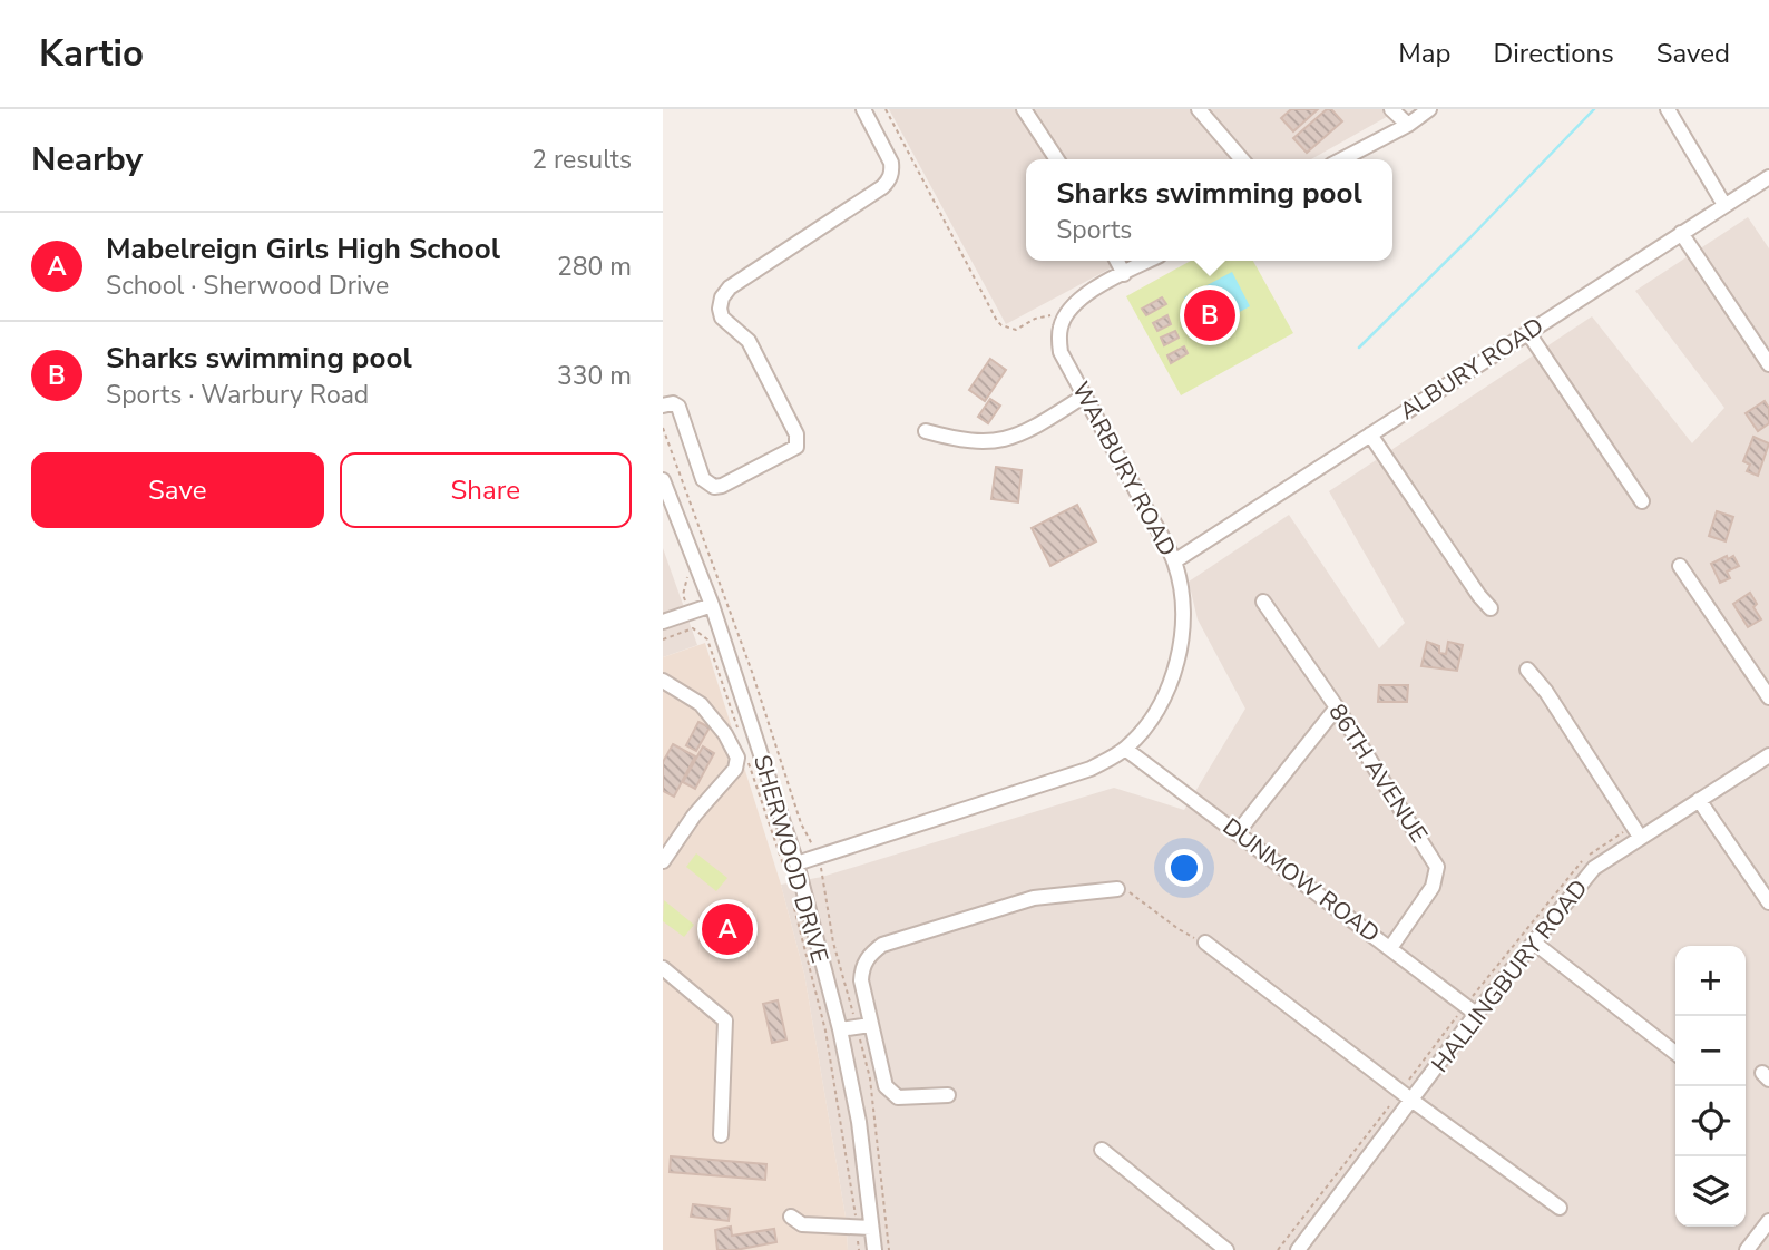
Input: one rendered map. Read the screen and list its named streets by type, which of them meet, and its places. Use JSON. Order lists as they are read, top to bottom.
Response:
{
  "streets": {
    "street": [
      "ALBURY ROAD",
      "WARBURY ROAD",
      "86TH AVENUE",
      "SHERWOOD DRIVE",
      "DUNMOW ROAD",
      "HALLINGBURY ROAD"
    ]
  },
  "crossings": [
    ["ALBURY ROAD", "WARBURY ROAD"],
    ["WARBURY ROAD", "SHERWOOD DRIVE"],
    ["WARBURY ROAD", "DUNMOW ROAD"],
    ["86TH AVENUE", "DUNMOW ROAD"],
    ["DUNMOW ROAD", "HALLINGBURY ROAD"]
  ],
  "page": {
    "header": "Kartio",
    "nav": ["Map", "Directions", "Saved"],
    "heading": ["Nearby", "2 results"],
    "popup": ["Sharks swimming pool", "Sports"],
    "list": [
      {
        "mark": "A",
        "name": "Mabelreign Girls High School",
        "note": "School · Sherwood Drive",
        "value": "280 m"
      },
      {
        "mark": "B",
        "name": "Sharks swimming pool",
        "note": "Sports · Warbury Road",
        "value": "330 m"
      }
    ],
    "pins": ["B", "A"],
    "buttons": ["Save", "Share"],
    "map_buttons": ["+", "−"]
  }
}
